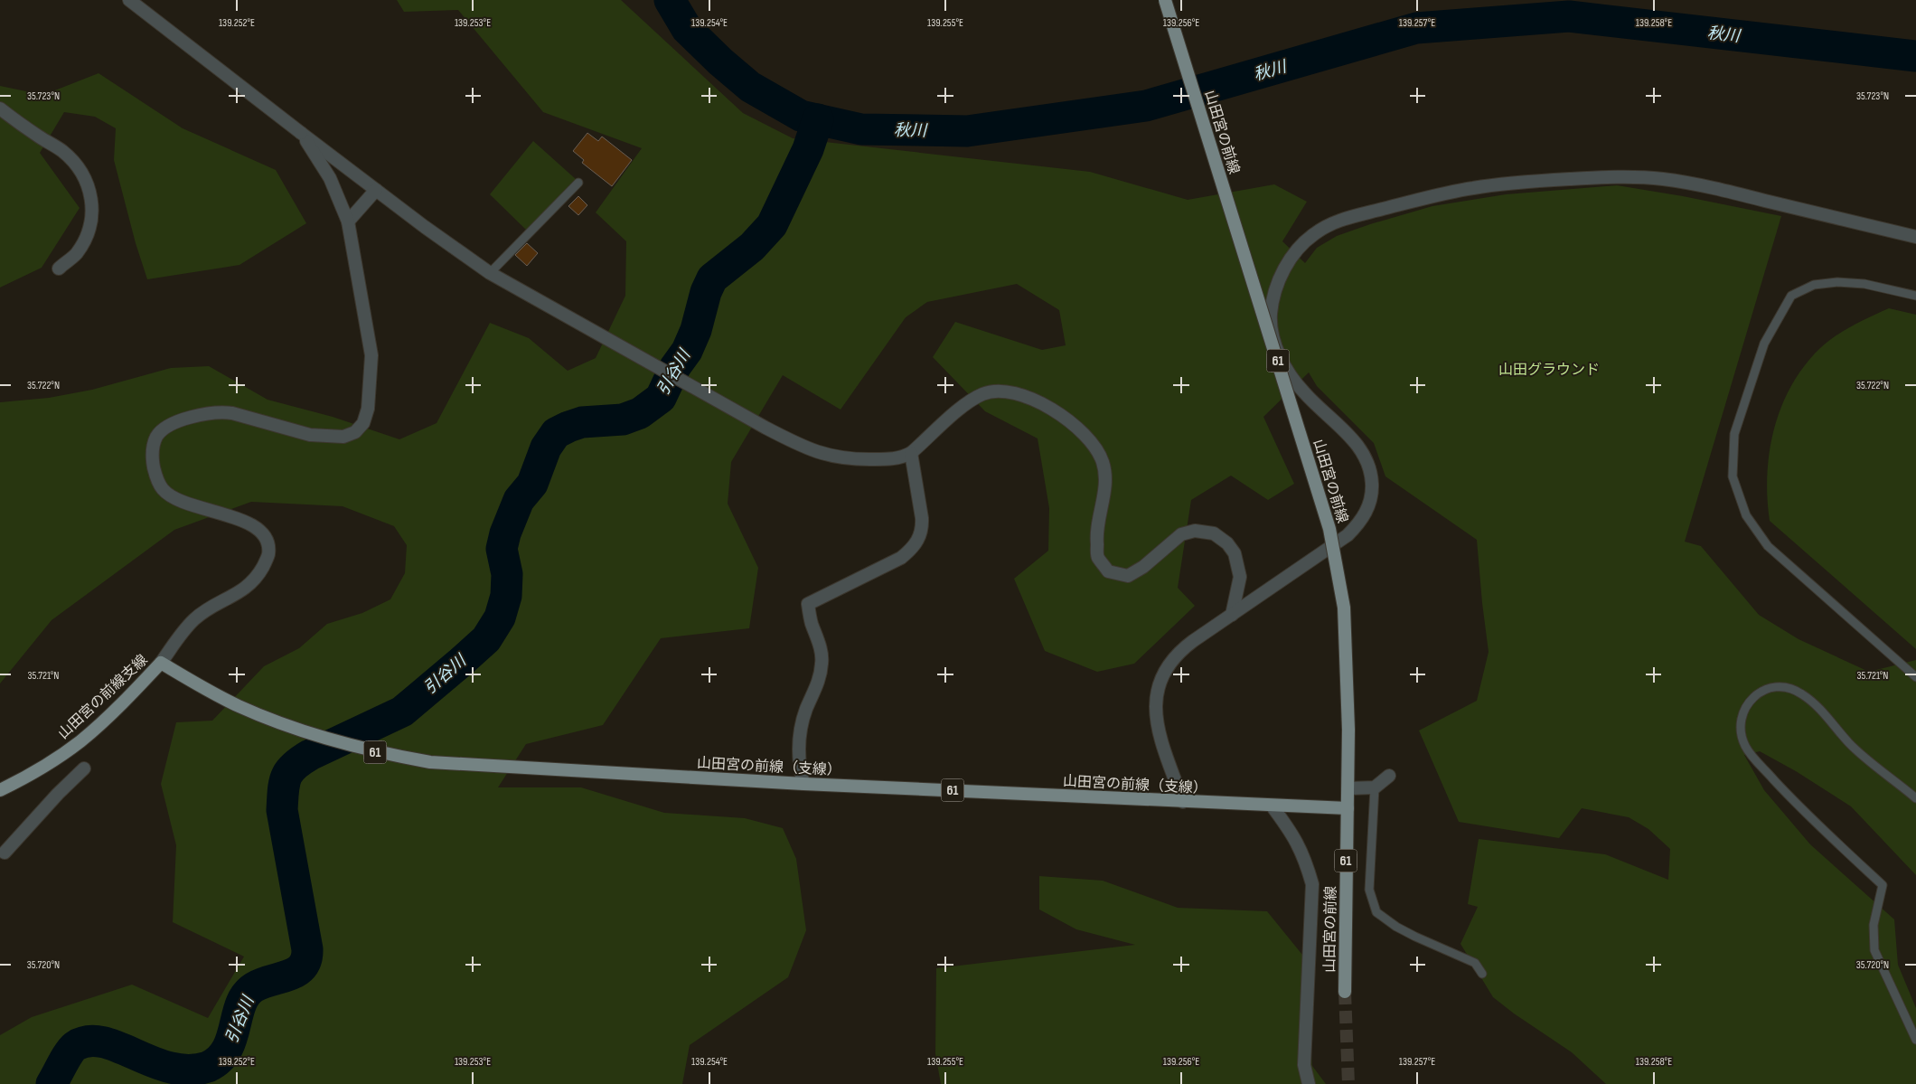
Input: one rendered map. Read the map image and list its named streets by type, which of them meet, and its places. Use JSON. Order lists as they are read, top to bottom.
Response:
{
  "streets": {
    "main road": [
      "山田宮の前線",
      "61",
      "山田宮の前線支線",
      "山田宮の前線（支線）"
    ]
  },
  "crossings": [
    ["山田宮の前線", "山田宮の前線（支線）"],
    ["山田宮の前線支線", "山田宮の前線（支線）"]
  ],
  "water": ["秋川", "引谷川"],
  "parks": ["山田グラウンド"],
  "coordinates": [
    "139.252°E",
    "139.253°E",
    "139.254°E",
    "139.255°E",
    "139.256°E",
    "139.257°E",
    "139.258°E",
    "35.723°N",
    "35.722°N",
    "35.721°N",
    "35.720°N"
  ]
}
